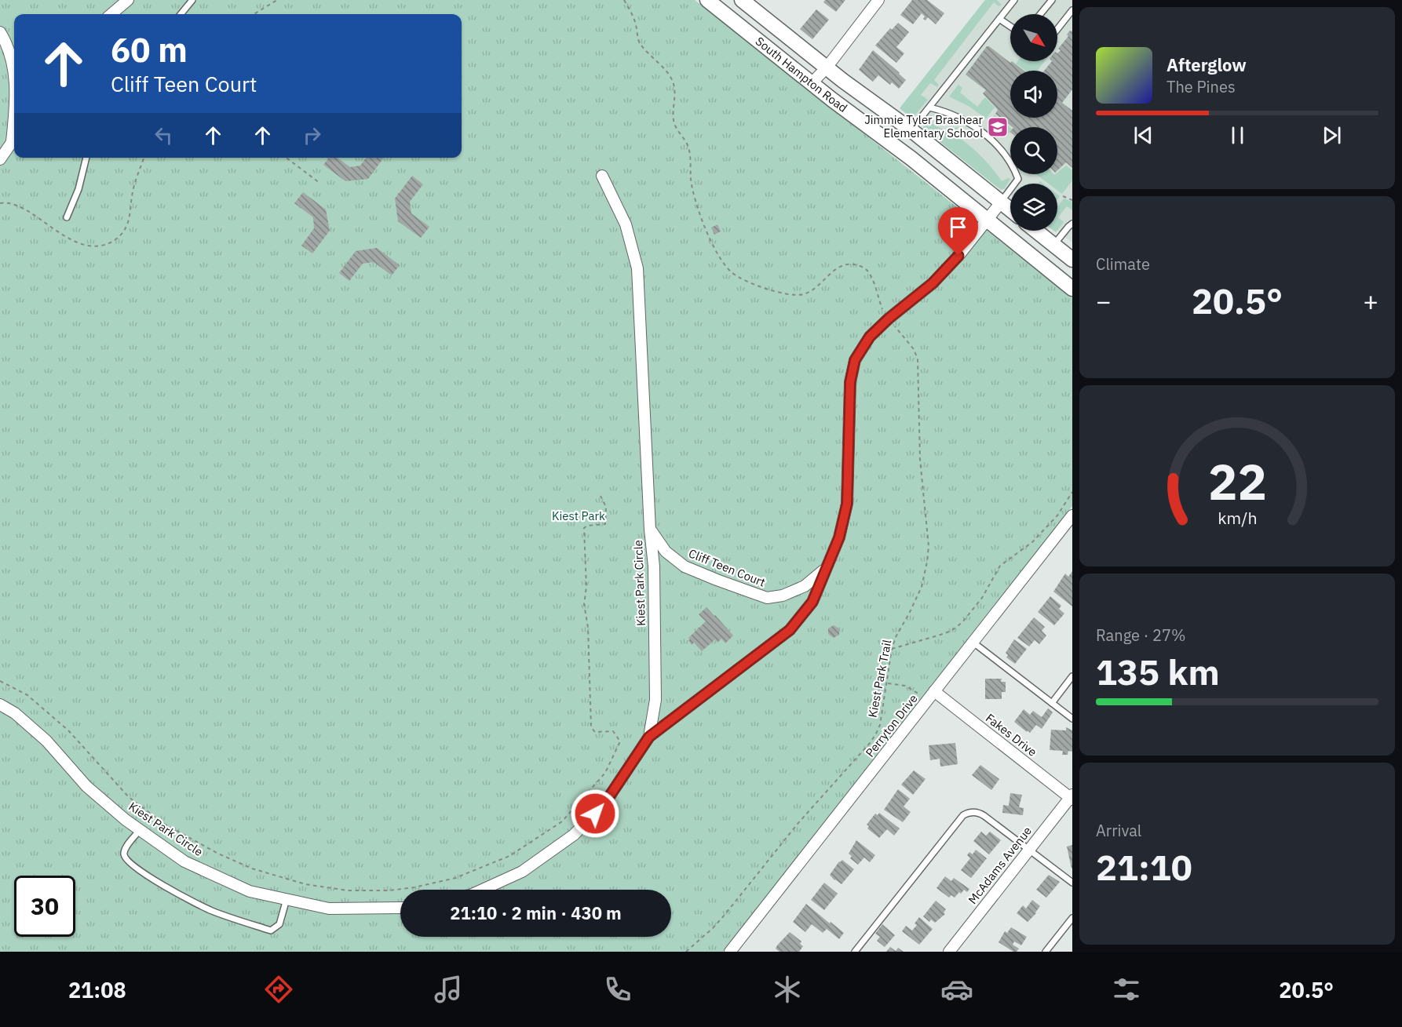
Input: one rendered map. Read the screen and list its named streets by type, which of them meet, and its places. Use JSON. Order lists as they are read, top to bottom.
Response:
{
  "streets": {
    "main road": ["South Hampton Road"],
    "street": [
      "Cliff Teen Court",
      "Kiest Park Circle",
      "Perryton Drive",
      "Fakes Drive",
      "McAdams Avenue"
    ],
    "path": ["Kiest Park Trail"]
  },
  "crossings": [
    ["South Hampton Road", "Cliff Teen Court"],
    ["Cliff Teen Court", "Kiest Park Circle"],
    ["Perryton Drive", "Fakes Drive"],
    ["Fakes Drive", "McAdams Avenue"]
  ],
  "parks": ["Kiest Park"],
  "places": {
    "school or university": ["Jimmie Tyler Brashear Elementary School"]
  },
  "north": "bottom right",
  "page": {
    "turn": ["60 m", "Cliff Teen Court"],
    "song": ["Afterglow", "The Pines"],
    "tile": [
      "Climate",
      ["Range · 27%", "135 km"],
      ["Arrival", "21:10"]
    ],
    "heat": ["−", "20.5°", "+"],
    "limit": "30",
    "trip": "21:10 · 2 min · 430 m",
    "tabs": ["21:08", "20.5°"],
    "gauge": ["22", "km/h"]
  }
}
